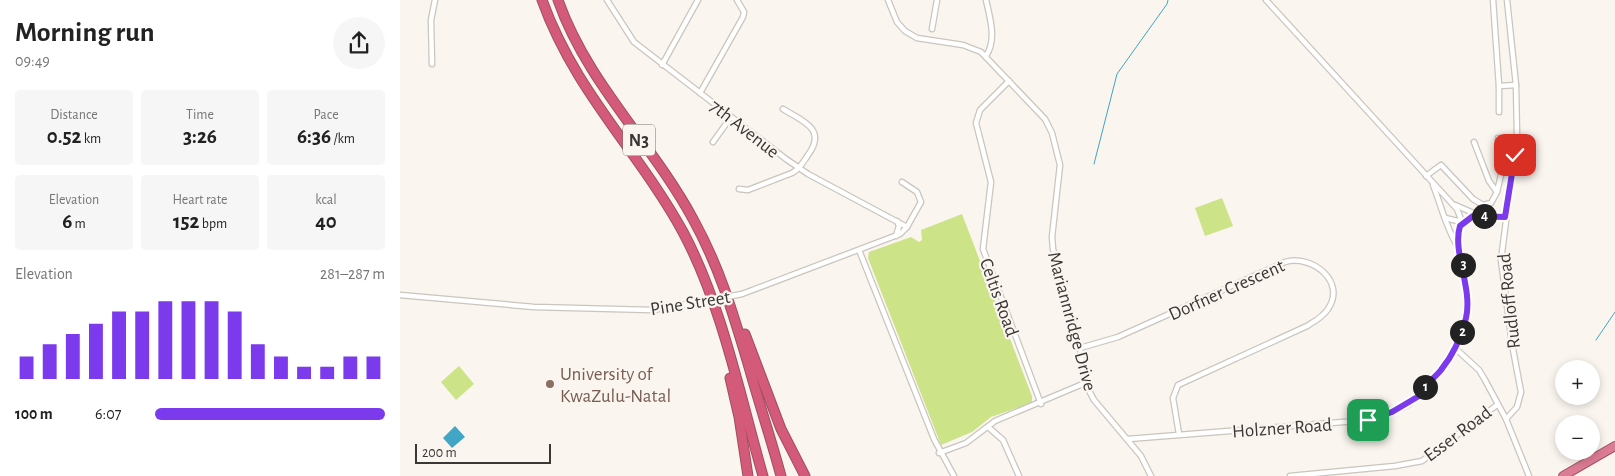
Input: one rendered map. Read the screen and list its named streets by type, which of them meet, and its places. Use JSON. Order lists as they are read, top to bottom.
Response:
{
  "streets": {
    "highway": ["N3"],
    "street": [
      "7th Avenue",
      "Dorfner Crescent",
      "Celtis Road",
      "Rudloff Road",
      "Pine Street",
      "Mariannridge Drive",
      "Holzner Road",
      "Esser Road"
    ]
  },
  "crossings": [
    ["7th Avenue", "Pine Street"],
    ["Dorfner Crescent", "Mariannridge Drive"],
    ["Dorfner Crescent", "Holzner Road"],
    ["Celtis Road", "Mariannridge Drive"],
    ["Mariannridge Drive", "Holzner Road"],
    ["Holzner Road", "Esser Road"]
  ],
  "places": ["University of KwaZulu-Natal"],
  "scale_bar": "200 m",
  "page": {
    "heading": ["Morning run", "09:49"],
    "stats": [
      ["Distance", "0.52 km"],
      ["Time", "3:26"],
      ["Pace", "6:36 /km"],
      ["Elevation", "6 m"],
      ["Heart rate", "152 bpm"],
      ["kcal", "40"]
    ],
    "pins": [
      "4",
      "3",
      "2",
      "1"
    ],
    "chart": ["Elevation", "281–287 m"],
    "map_buttons": ["+", "−"],
    "list": [
      {
        "name": "100 m",
        "note": "6:07"
      }
    ],
    "scale": "200 m"
  }
}
